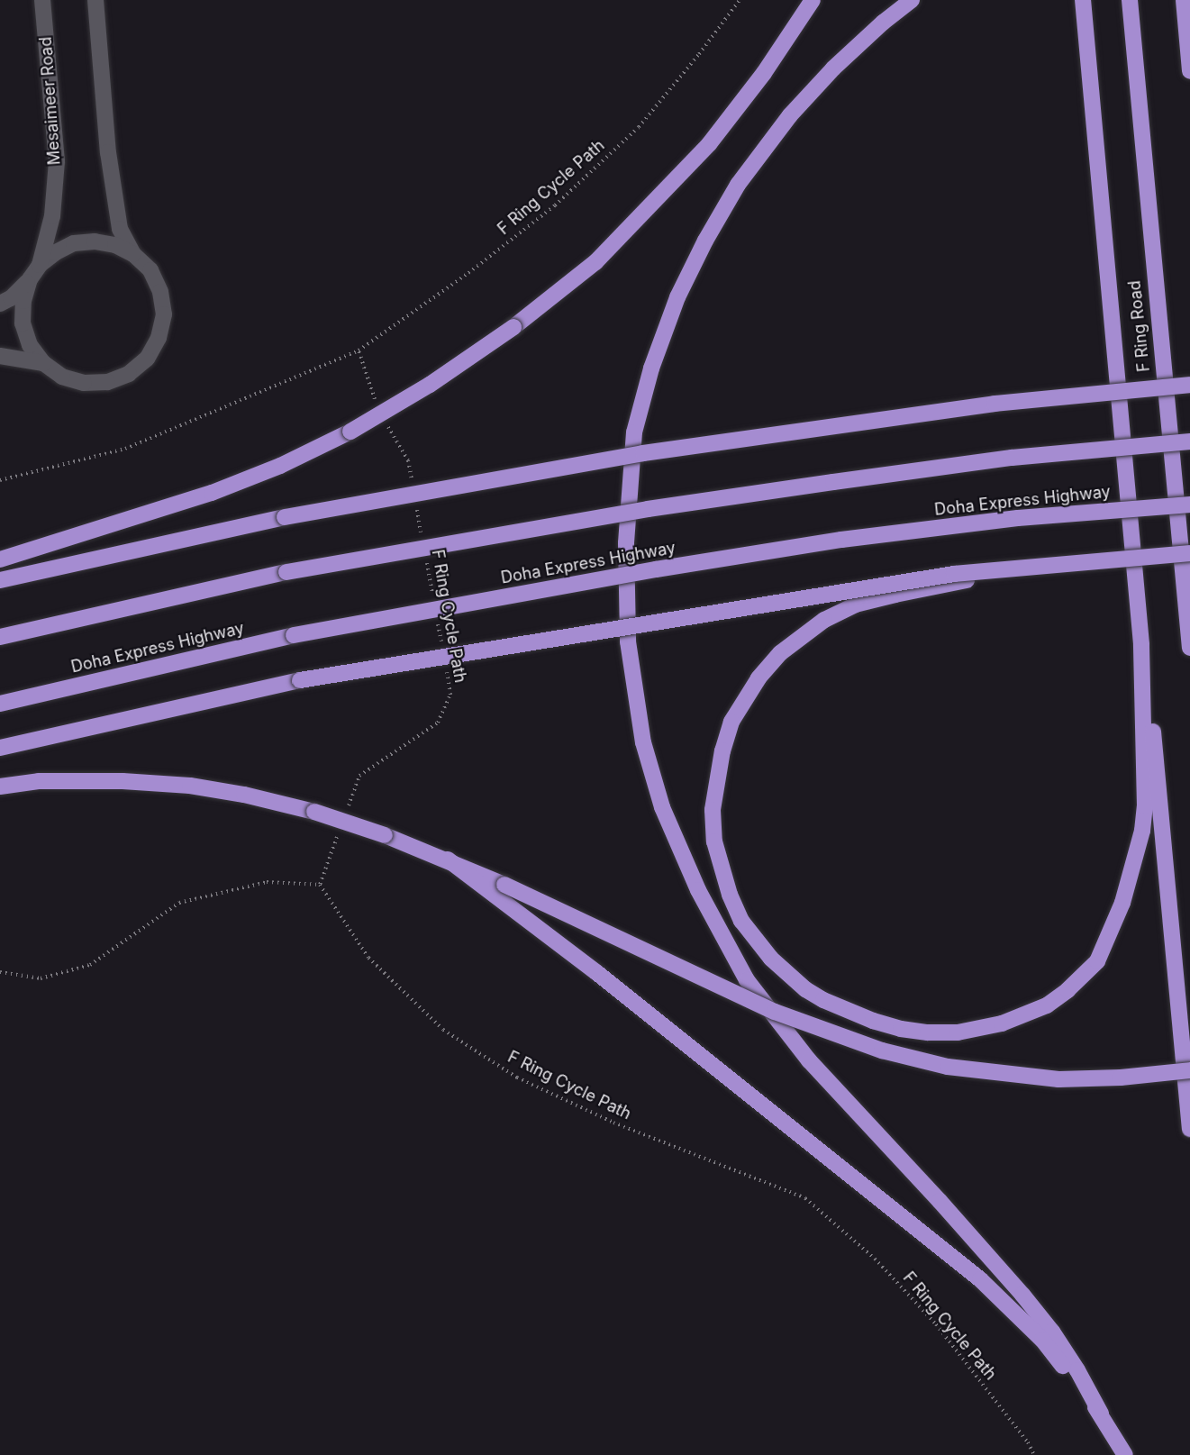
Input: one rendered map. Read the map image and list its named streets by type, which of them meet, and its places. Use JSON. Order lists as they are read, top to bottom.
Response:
{
  "streets": {
    "highway": ["F Ring Road", "Doha Express Highway"],
    "street": ["Mesaimeer Road"],
    "path": ["F Ring Cycle Path"]
  }
}
